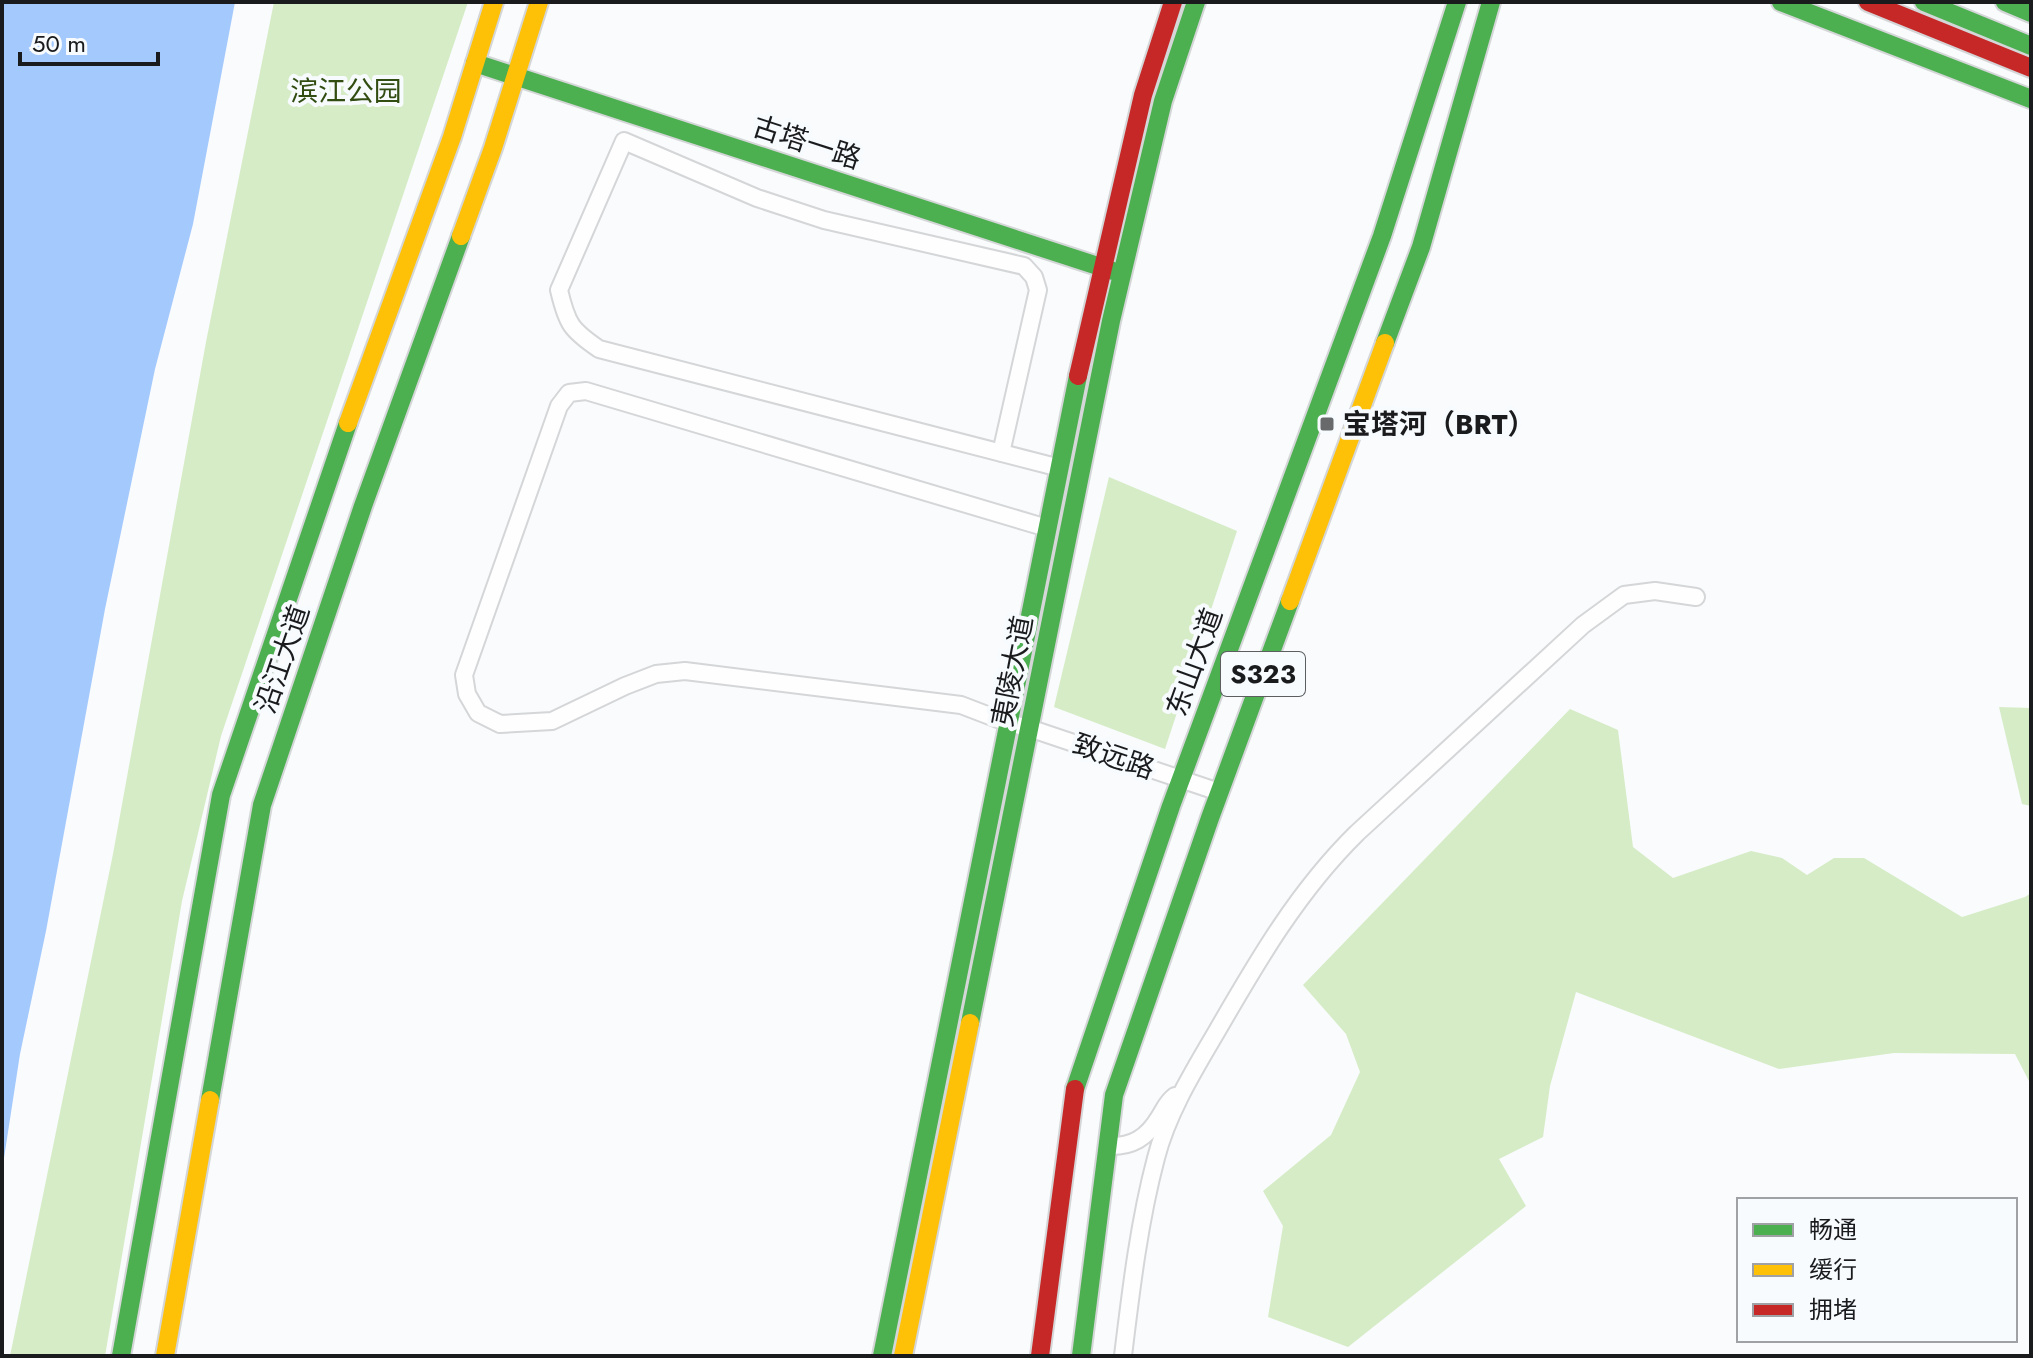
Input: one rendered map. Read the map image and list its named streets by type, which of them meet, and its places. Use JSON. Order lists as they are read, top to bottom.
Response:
{
  "streets": {
    "main road": [
      "古塔一路",
      "沿江大道",
      "东山大道",
      "夷陵大道",
      "S323"
    ],
    "street": ["致远路"]
  },
  "crossings": [
    ["古塔一路", "沿江大道"],
    ["古塔一路", "夷陵大道"],
    ["东山大道", "致远路"],
    ["夷陵大道", "致远路"],
    ["S323", "致远路"]
  ],
  "parks": ["滨江公园"],
  "places": {
    "transit": ["宝塔河（BRT）"]
  },
  "legend": ["畅通", "缓行", "拥堵"],
  "scale_bar": "50 m"
}
